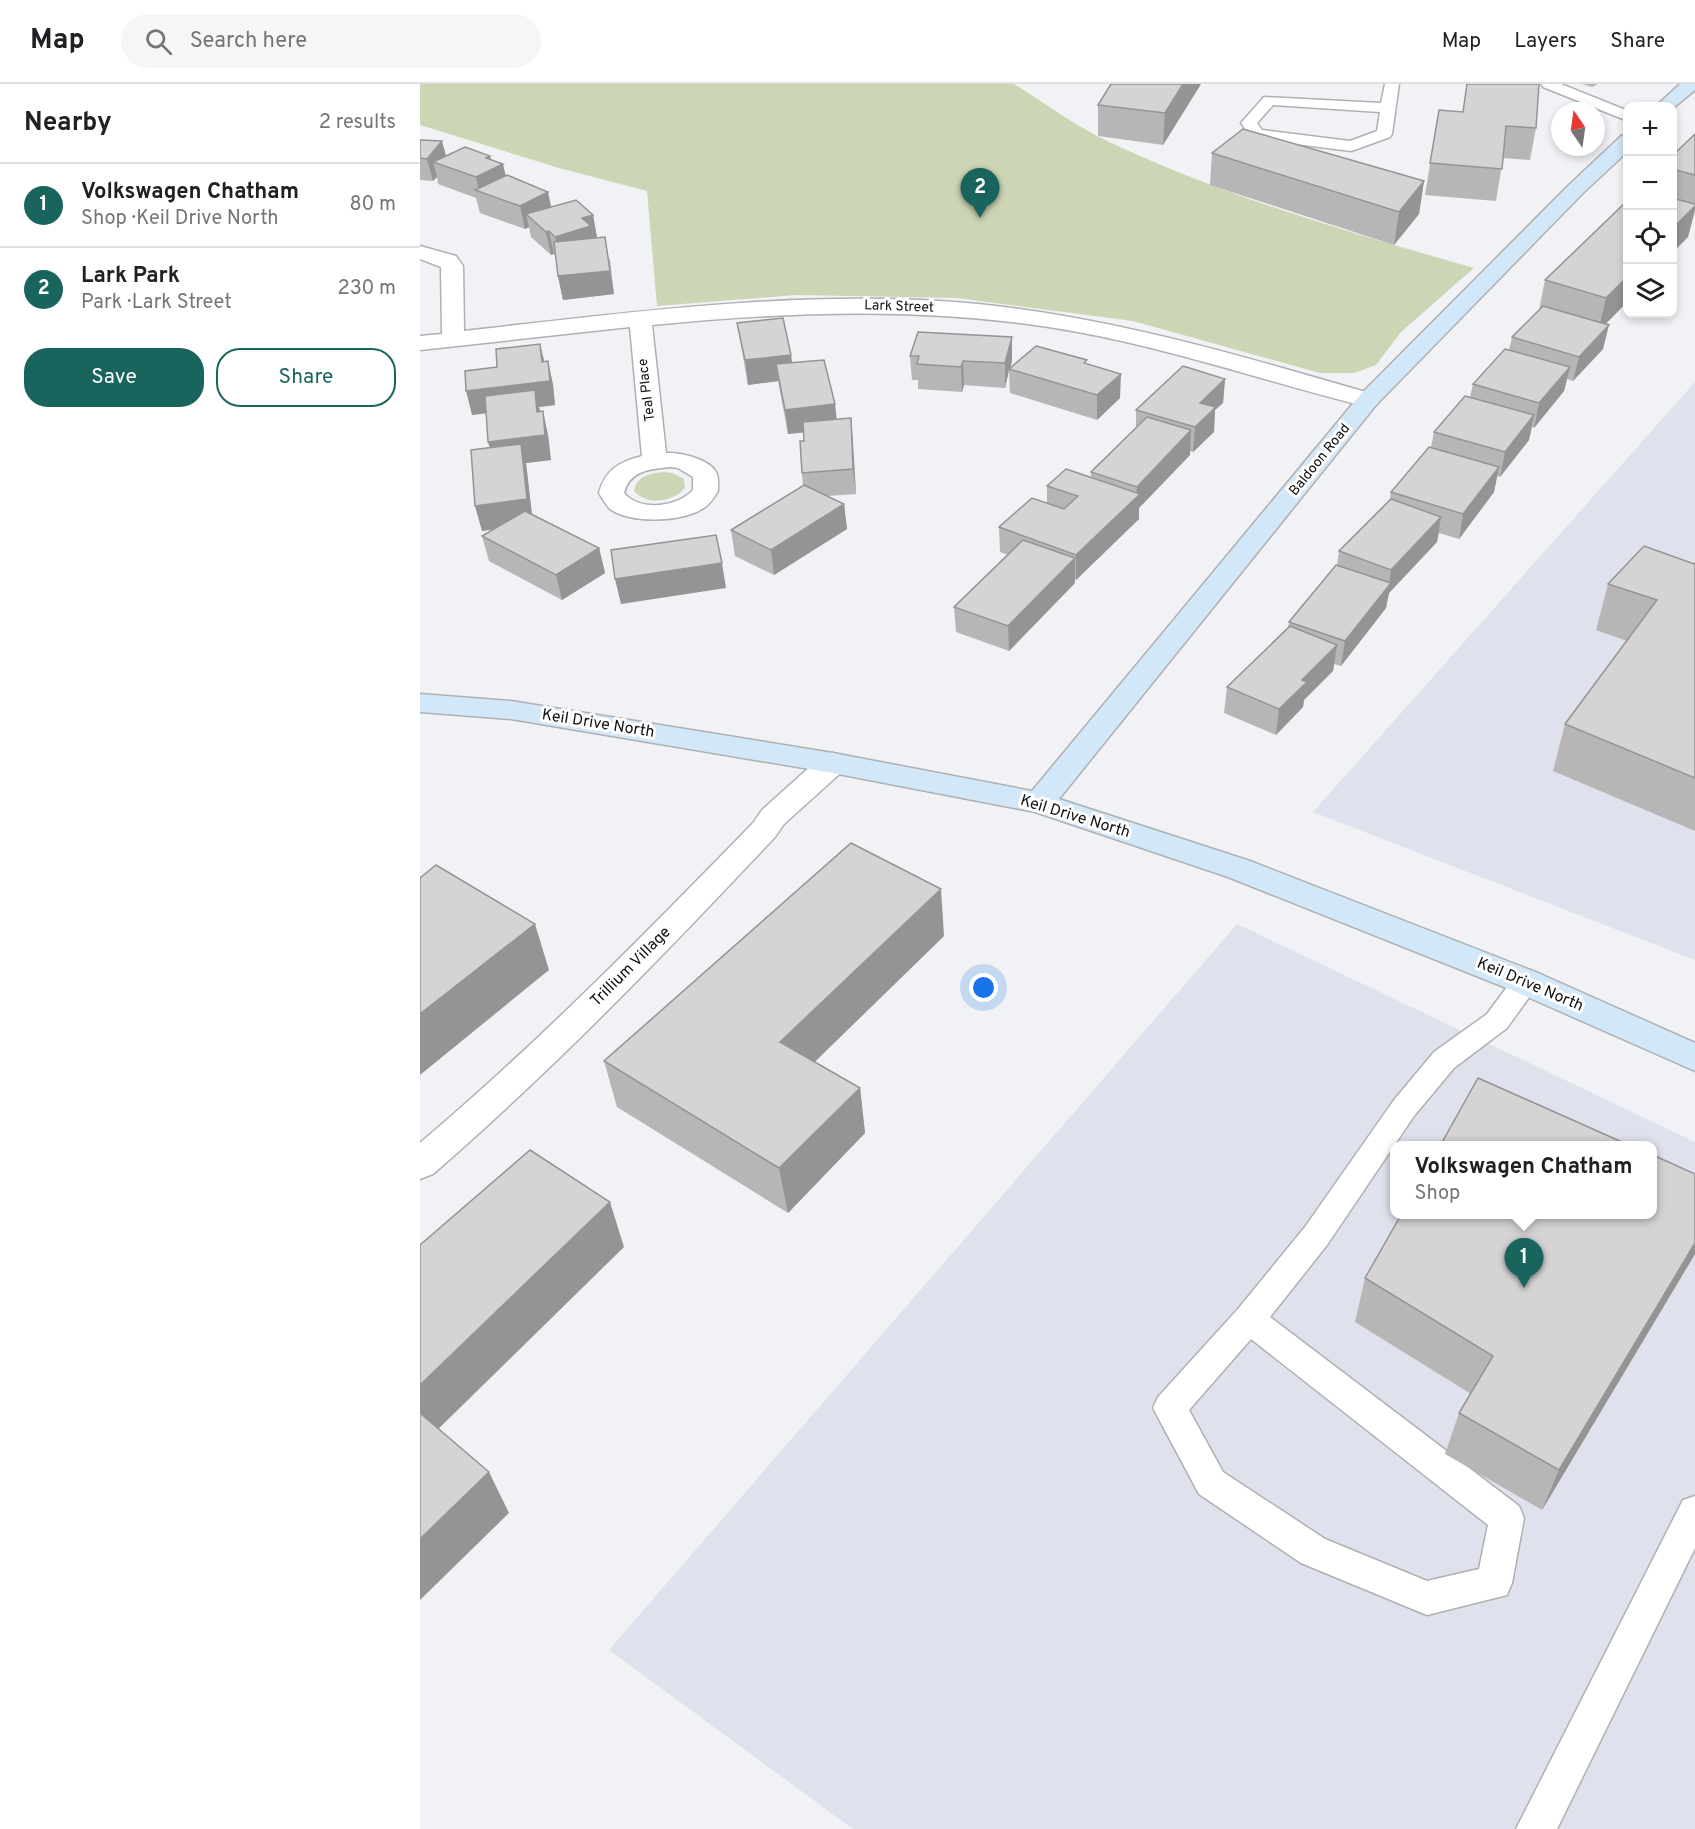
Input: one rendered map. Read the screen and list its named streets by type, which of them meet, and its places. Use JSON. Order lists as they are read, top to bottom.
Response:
{
  "streets": {
    "street": [
      "Lark Street",
      "Teal Place",
      "Baldoon Road",
      "Keil Drive North",
      "Trillium Village"
    ]
  },
  "crossings": [
    ["Lark Street", "Teal Place"],
    ["Lark Street", "Baldoon Road"],
    ["Baldoon Road", "Keil Drive North"],
    ["Keil Drive North", "Trillium Village"]
  ],
  "north": "top",
  "page": {
    "header": "Map",
    "search": "Search here",
    "nav": ["Map", "Layers", "Share"],
    "heading": ["Nearby", "2 results"],
    "map_buttons": ["+", "−"],
    "list": [
      {
        "mark": "1",
        "name": "Volkswagen Chatham",
        "note": "Shop · Keil Drive North",
        "value": "80 m"
      },
      {
        "mark": "2",
        "name": "Lark Park",
        "note": "Park · Lark Street",
        "value": "230 m"
      }
    ],
    "pins": ["2", "1"],
    "buttons": ["Save", "Share"],
    "popup": ["Volkswagen Chatham", "Shop"]
  }
}
